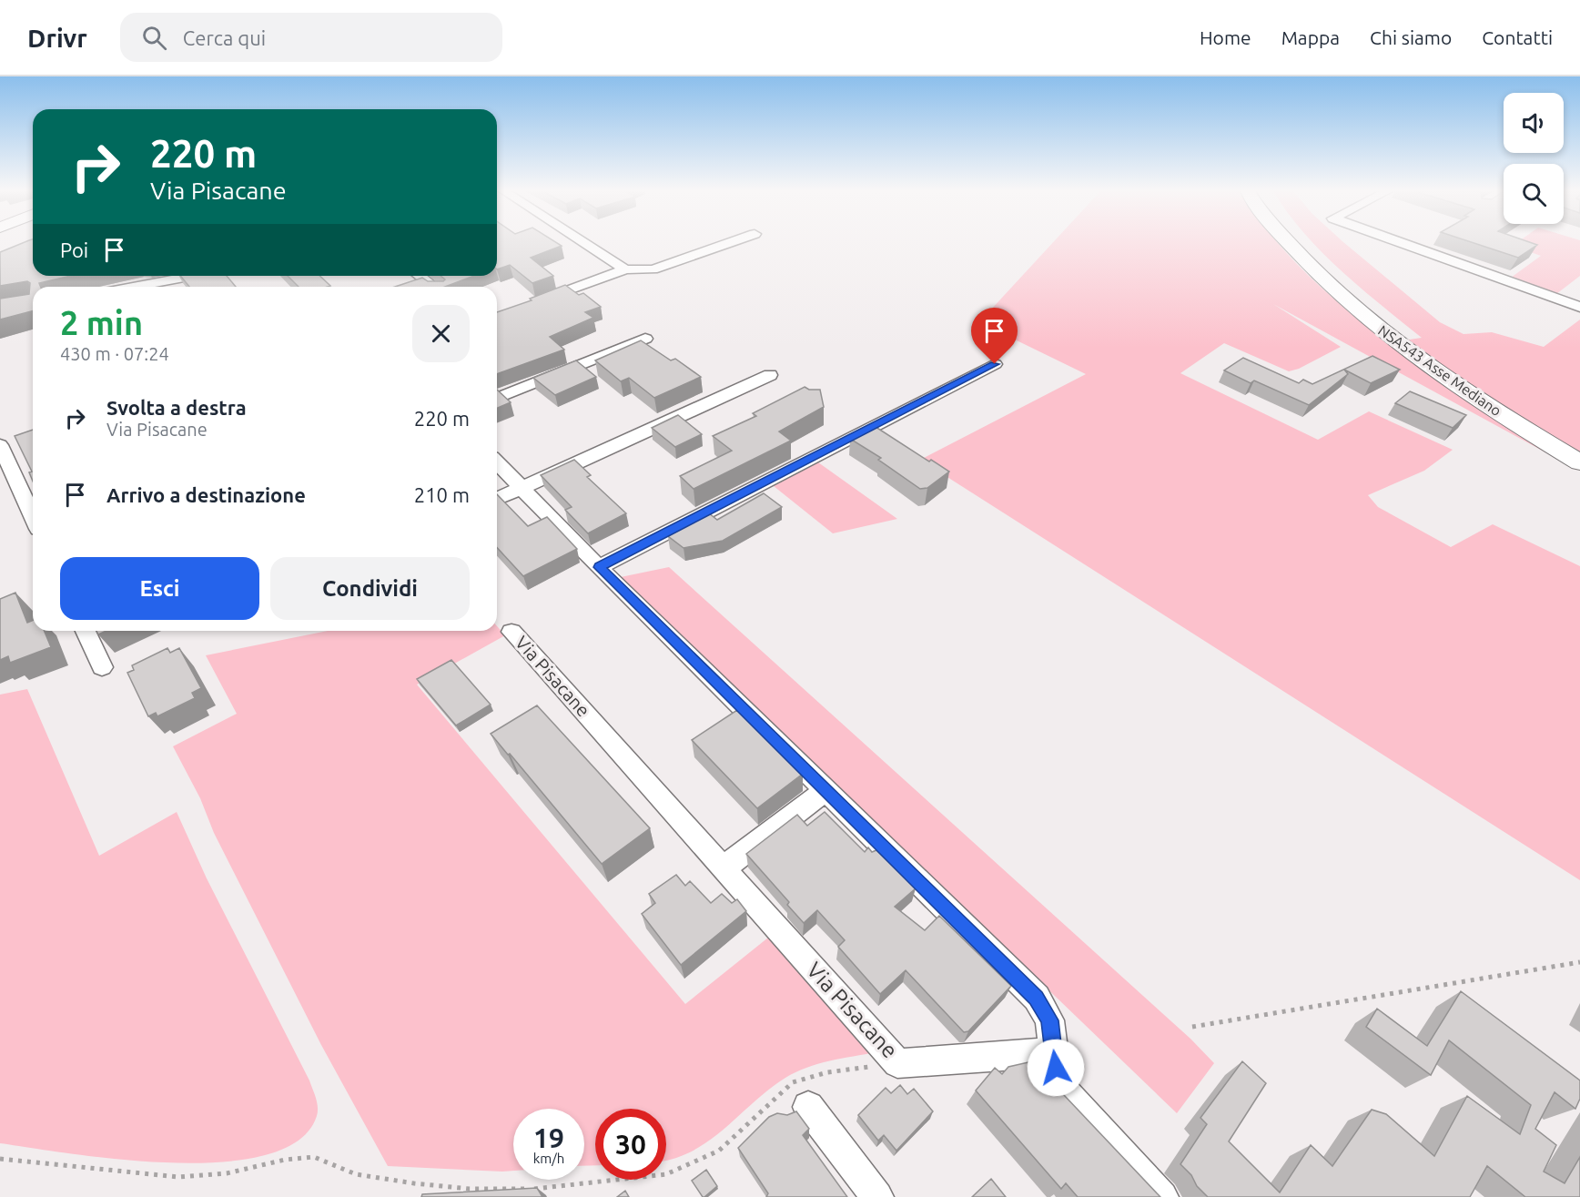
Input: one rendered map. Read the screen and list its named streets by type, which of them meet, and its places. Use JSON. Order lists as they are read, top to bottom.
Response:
{
  "streets": {
    "highway": ["NSA543 Asse Mediano"],
    "street": ["Via Pisacane"]
  },
  "page": {
    "header": "Drivr",
    "search": "Cerca qui",
    "nav": [
      "Home",
      "Mappa",
      "Chi siamo",
      "Contatti"
    ],
    "turn": ["220 m", "Via Pisacane"],
    "then": "Poi",
    "heading": ["2 min", "430 m · 07:24"],
    "list": [
      {
        "name": "Svolta a destra",
        "note": "Via Pisacane",
        "value": "220 m"
      },
      {
        "name": "Arrivo a destinazione",
        "value": "210 m"
      }
    ],
    "buttons": ["Esci", "Condividi"],
    "speed": "19 km/h",
    "limit": "30"
  }
}
